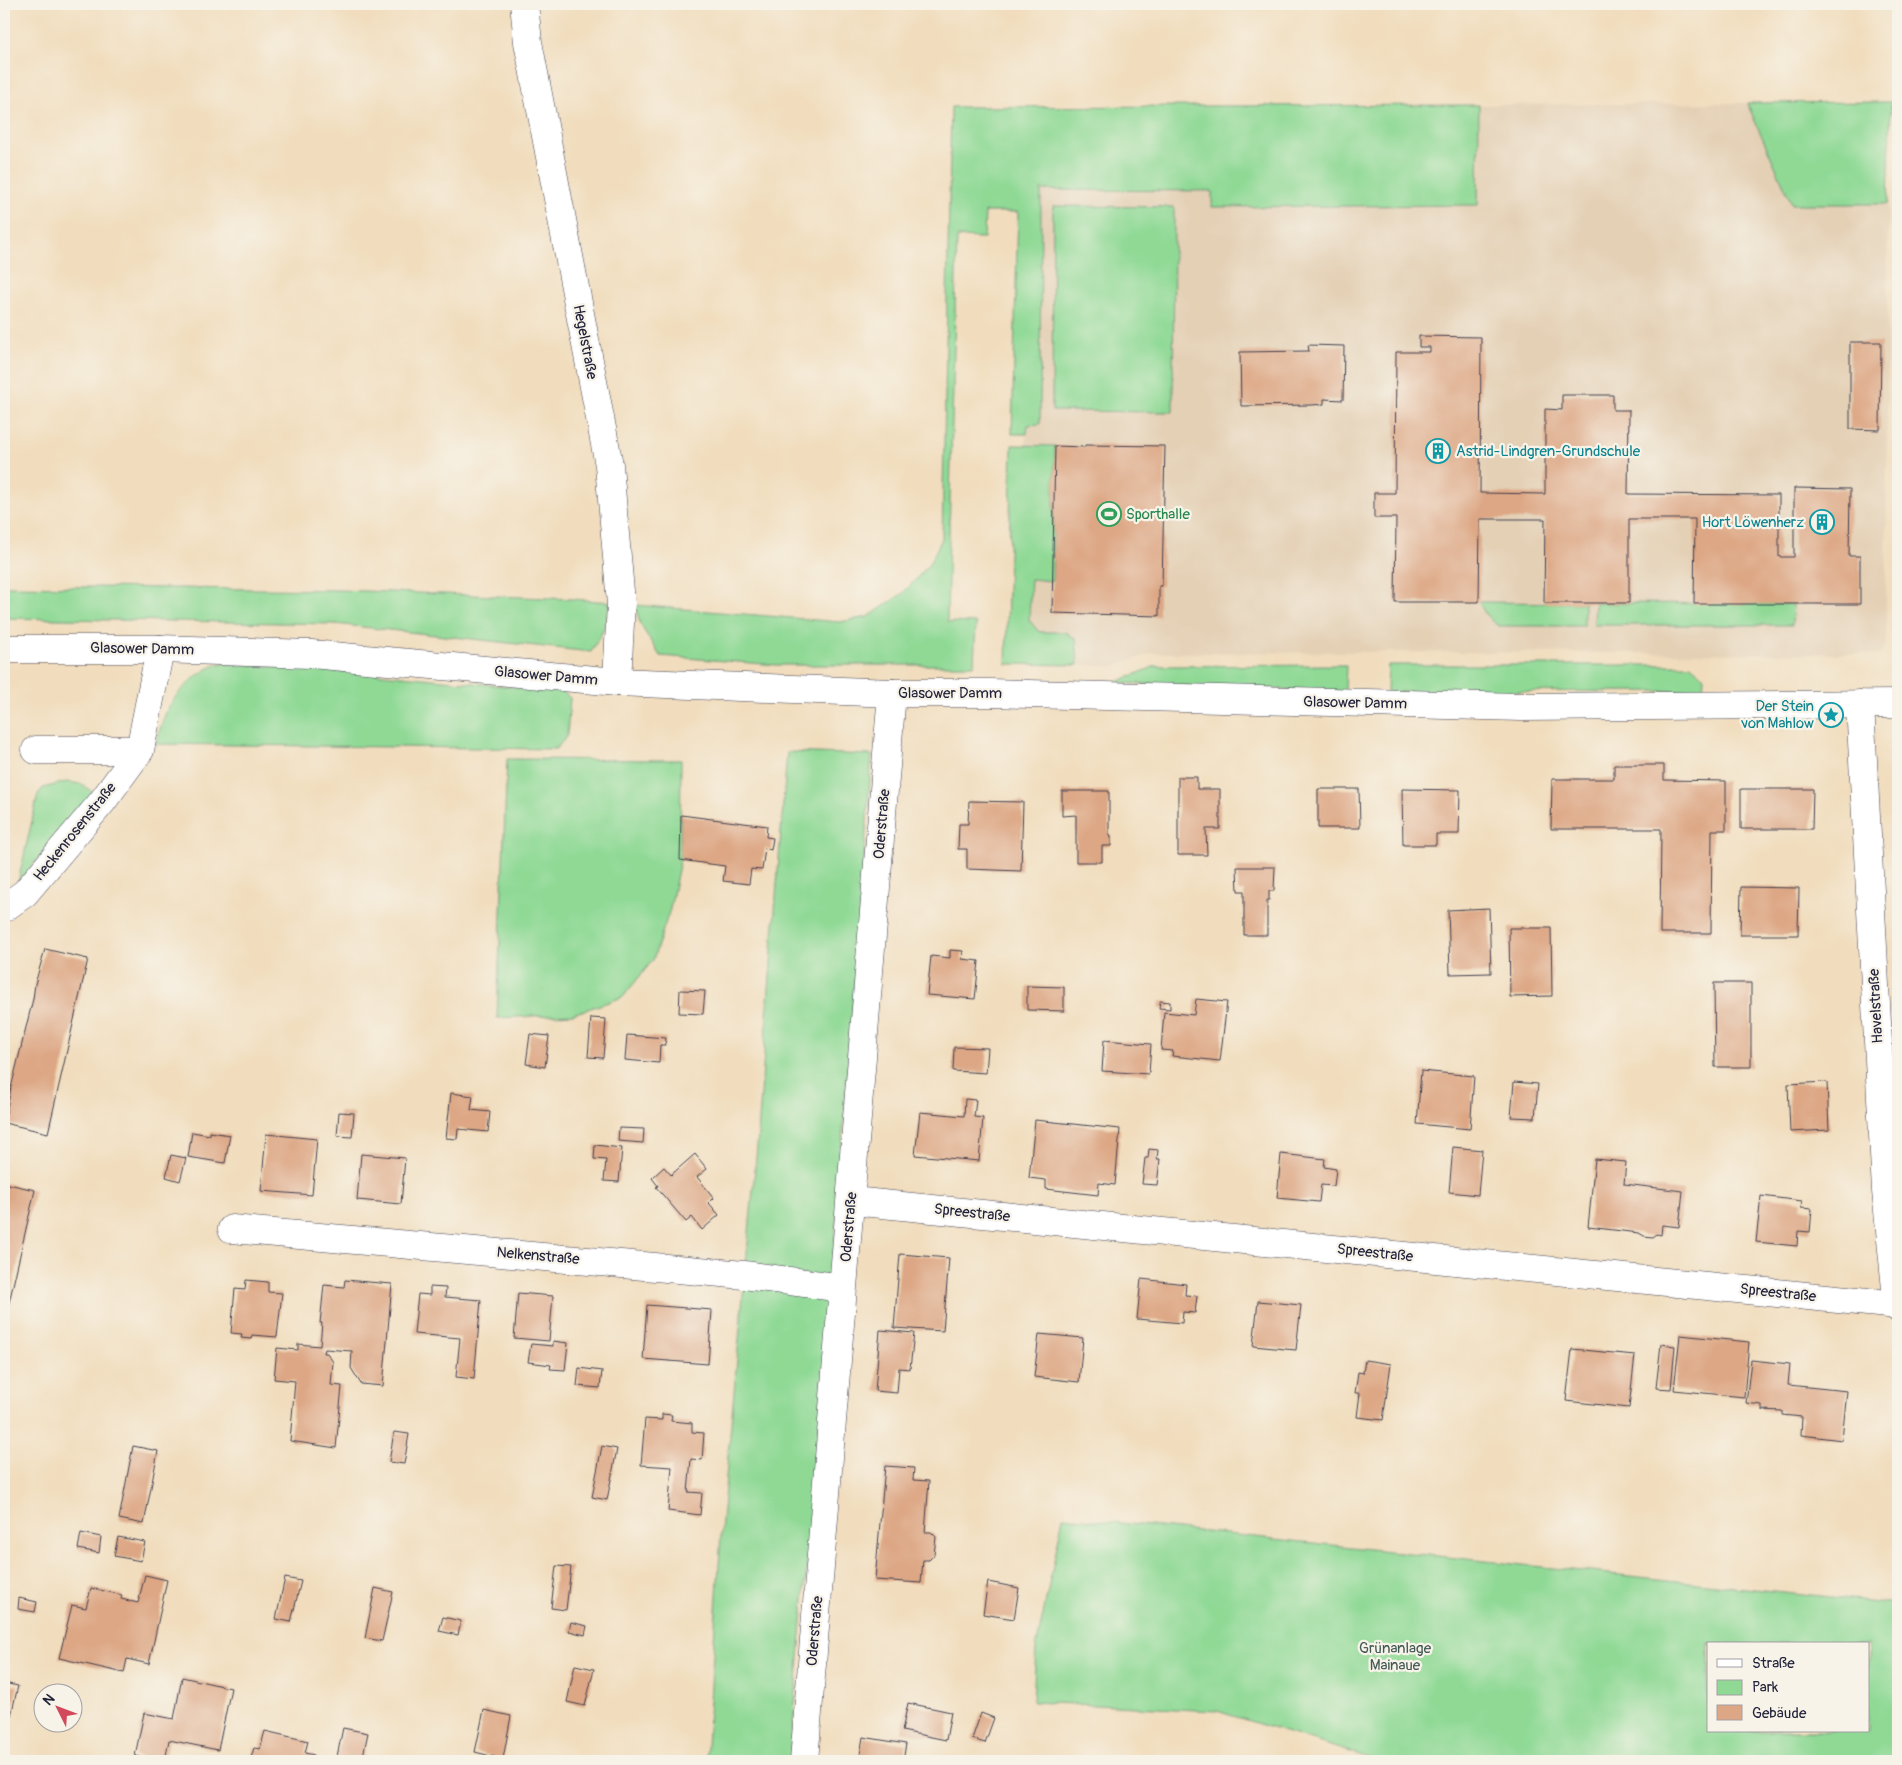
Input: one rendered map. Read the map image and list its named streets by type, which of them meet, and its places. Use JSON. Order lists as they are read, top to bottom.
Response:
{
  "streets": {
    "street": [
      "Hegelstraße",
      "Glasower Damm",
      "Oderstraße",
      "Heckenrosenstraße",
      "Havelstraße",
      "Spreestraße",
      "Nelkenstraße"
    ]
  },
  "crossings": [
    ["Hegelstraße", "Glasower Damm"],
    ["Glasower Damm", "Oderstraße"],
    ["Glasower Damm", "Heckenrosenstraße"],
    ["Glasower Damm", "Havelstraße"],
    ["Oderstraße", "Spreestraße"],
    ["Oderstraße", "Nelkenstraße"],
    ["Havelstraße", "Spreestraße"]
  ],
  "parks": ["Grünanlage Mainaue"],
  "places": {
    "building": ["Astrid-Lindgren-Grundschule", "Hort Löwenherz"],
    "sports": ["Sporthalle"],
    "place": ["Der Stein von Mahlow"]
  },
  "legend": ["Straße", "Park", "Gebäude"],
  "north": "top left"
}
